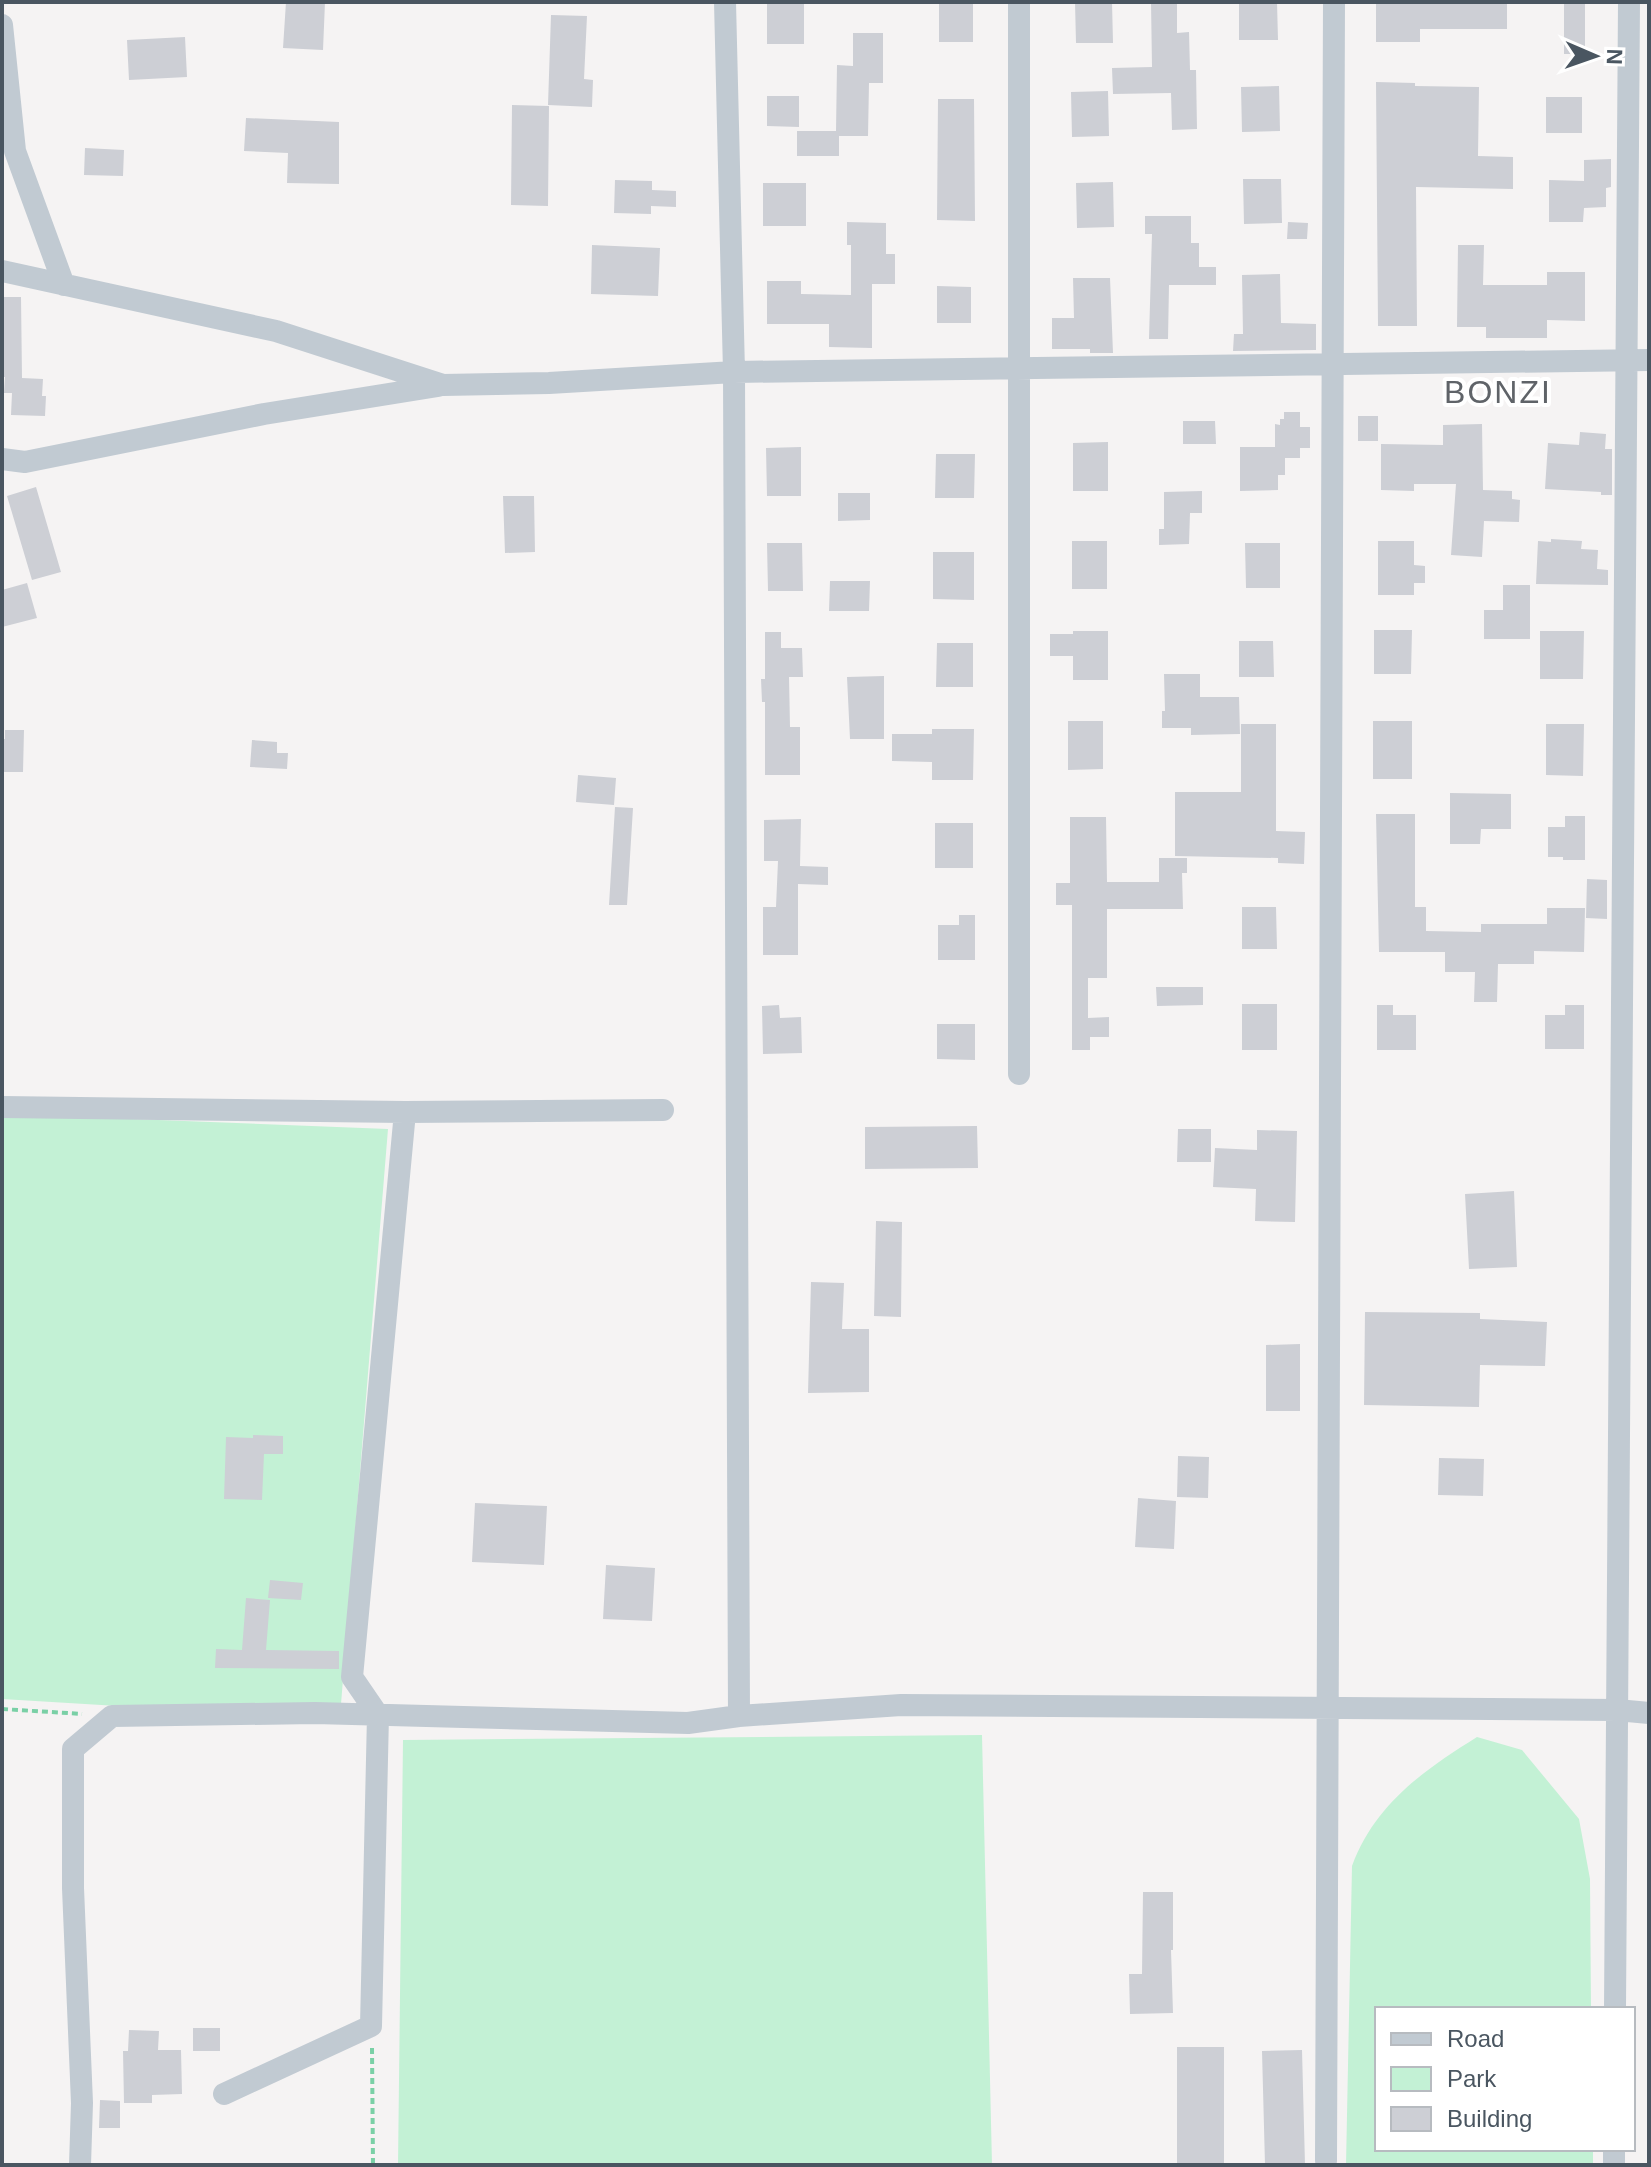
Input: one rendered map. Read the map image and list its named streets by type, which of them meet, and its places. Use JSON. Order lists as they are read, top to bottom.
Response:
{
  "districts": ["BONZI"],
  "legend": ["Road", "Park", "Building"],
  "north": "right"
}
